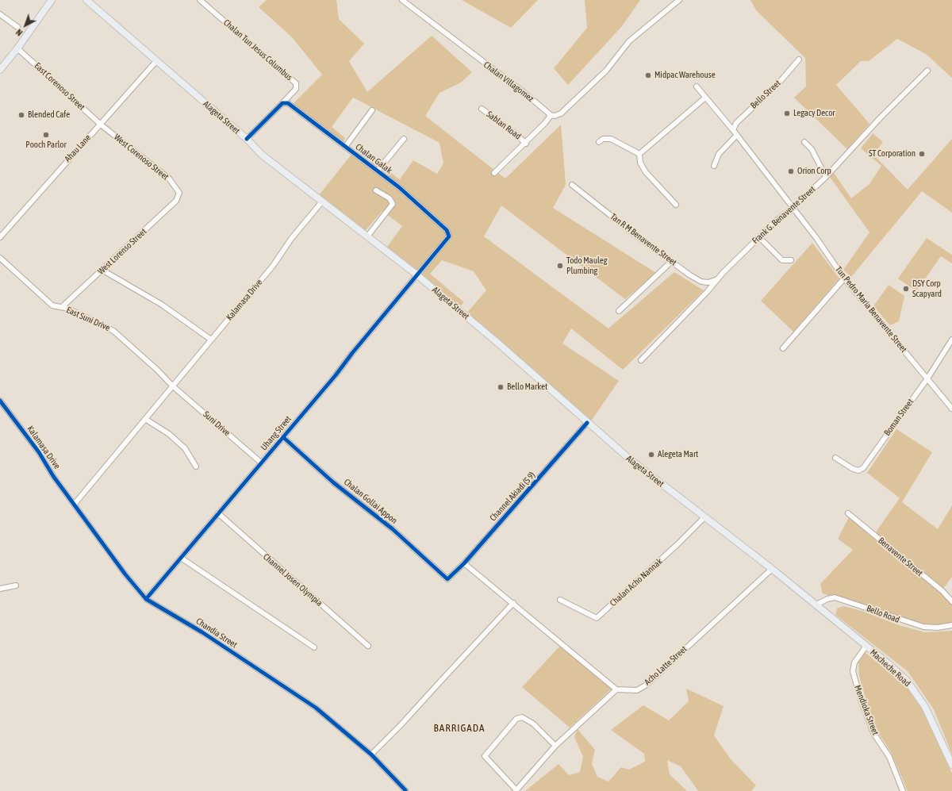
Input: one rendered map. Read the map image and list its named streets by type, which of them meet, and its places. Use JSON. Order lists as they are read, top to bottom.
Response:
{
  "streets": {
    "main road": ["Alageta Street", "Macheche Road"],
    "street": [
      "Chalan Tun Jesus Columbus",
      "Chalan Villagomez",
      "East Corenoso Street",
      "Bello Street",
      "Sablan Road",
      "Ahau Lane",
      "West Corenoso Street",
      "Chalan Galak",
      "Frank G. Benavente Street",
      "Tan R M Benavente Street",
      "West Lorenso Street",
      "Kalamasa Drive",
      "Tun Pedro Maria Benavente Street",
      "East Suni Drive",
      "Boman Street",
      "Suni Drive",
      "Uhang Street",
      "Channel Akiadi (S 9)",
      "Chalan Gollai Appon",
      "Benavente Street",
      "Channel Josen Olympia",
      "Chalan Acho Nannak",
      "Bello Road",
      "Chandia Street",
      "Acho Latte Street",
      "Mendioka Street"
    ]
  },
  "crossings": [
    ["Chalan Tun Jesus Columbus", "Chalan Galak"],
    ["East Corenoso Street", "Ahau Lane"],
    ["East Corenoso Street", "West Corenoso Street"],
    ["Bello Street", "Tun Pedro Maria Benavente Street"],
    ["Alageta Street", "Ahau Lane"],
    ["Alageta Street", "Chalan Galak"],
    ["Alageta Street", "Kalamasa Drive"],
    ["Alageta Street", "Uhang Street"],
    ["Alageta Street", "Channel Akiadi (S 9)"],
    ["Alageta Street", "Chalan Acho Nannak"],
    ["Alageta Street", "Bello Road"],
    ["Alageta Street", "Acho Latte Street"],
    ["Alageta Street", "Macheche Road"],
    ["Ahau Lane", "West Corenoso Street"],
    ["West Corenoso Street", "West Lorenso Street"],
    ["Chalan Galak", "Uhang Street"],
    ["Frank G. Benavente Street", "Tan R M Benavente Street"],
    ["Frank G. Benavente Street", "Tun Pedro Maria Benavente Street"],
    ["West Lorenso Street", "East Suni Drive"],
    ["Kalamasa Drive", "East Suni Drive"],
    ["Kalamasa Drive", "Suni Drive"],
    ["Kalamasa Drive", "Chandia Street"],
    ["Tun Pedro Maria Benavente Street", "Boman Street"],
    ["East Suni Drive", "Suni Drive"],
    ["Suni Drive", "Uhang Street"],
    ["Uhang Street", "Chalan Gollai Appon"],
    ["Uhang Street", "Channel Josen Olympia"],
    ["Uhang Street", "Chandia Street"],
    ["Channel Akiadi (S 9)", "Chalan Gollai Appon"],
    ["Bello Road", "Macheche Road"],
    ["Macheche Road", "Mendioka Street"]
  ],
  "districts": ["BARRIGADA"],
  "places": [
    "Midpac Warehouse",
    "Legacy Decor",
    "Blended Cafe",
    "Pooch Parlor",
    "ST Corporation",
    "Orion Corp",
    "Todo Mauleg Plumbing",
    "DSY Corp Scapyard",
    "Bello Market",
    "Alegeta Mart"
  ],
  "north": "bottom left"
}
